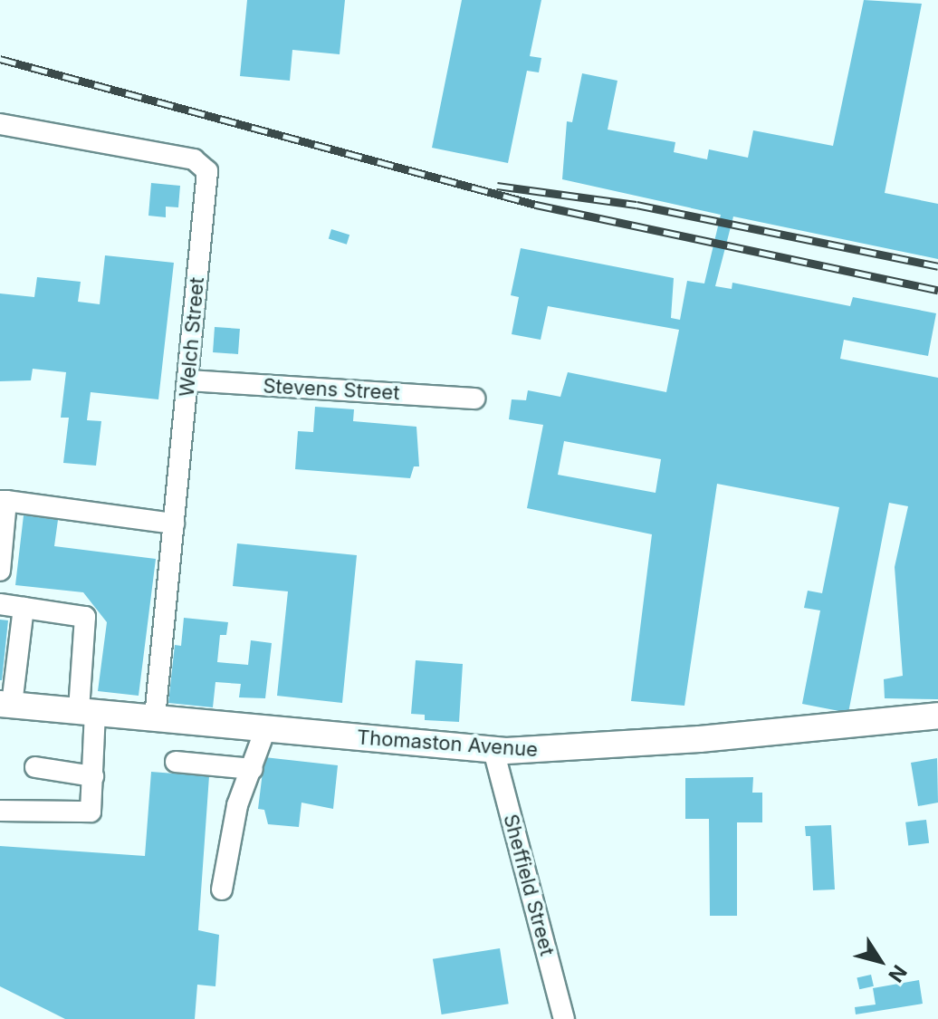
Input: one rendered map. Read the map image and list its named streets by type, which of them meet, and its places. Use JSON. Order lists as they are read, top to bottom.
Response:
{
  "streets": {
    "main road": ["Thomaston Avenue"],
    "street": ["Welch Street", "Stevens Street", "Sheffield Street"]
  },
  "crossings": [
    ["Welch Street", "Stevens Street"],
    ["Welch Street", "Thomaston Avenue"],
    ["Thomaston Avenue", "Sheffield Street"]
  ],
  "north": "bottom right"
}
